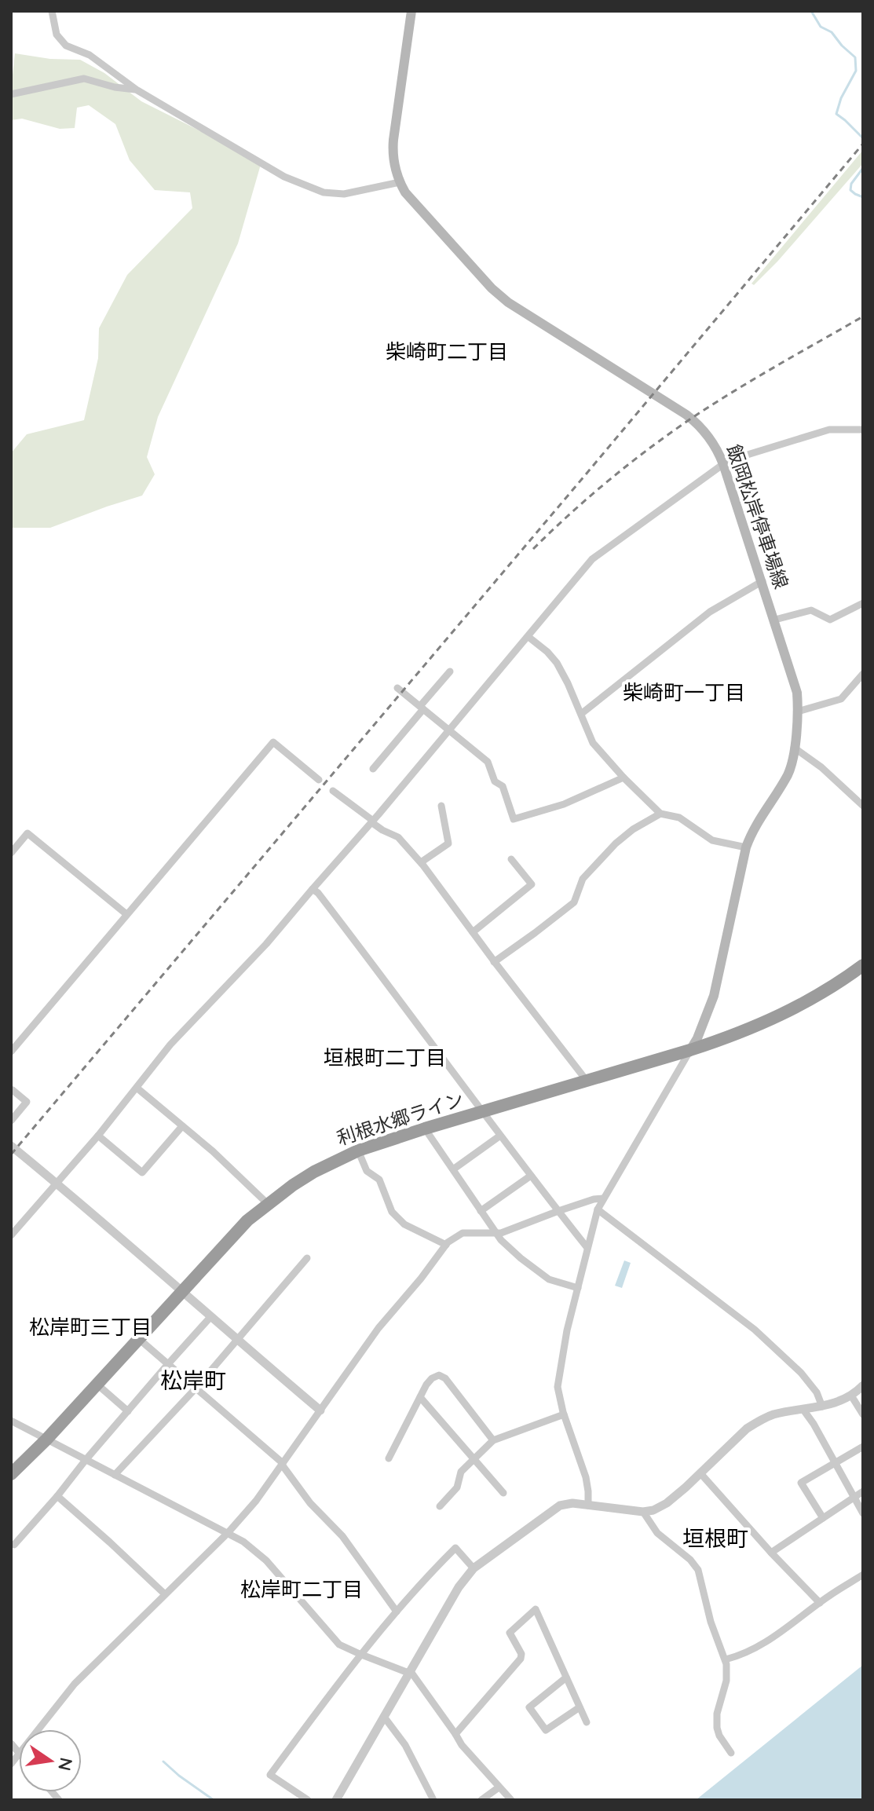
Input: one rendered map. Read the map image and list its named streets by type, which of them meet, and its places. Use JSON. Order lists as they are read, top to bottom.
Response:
{
  "streets": {
    "highway": ["利根水郷ライン"],
    "main road": ["飯岡松岸停車場線"]
  },
  "crossings": [
    ["飯岡松岸停車場線", "利根水郷ライン"]
  ],
  "districts": [
    "柴崎町二丁目",
    "柴崎町一丁目",
    "垣根町二丁目",
    "松岸町三丁目",
    "松岸町",
    "垣根町",
    "松岸町二丁目"
  ],
  "north": "right"
}
